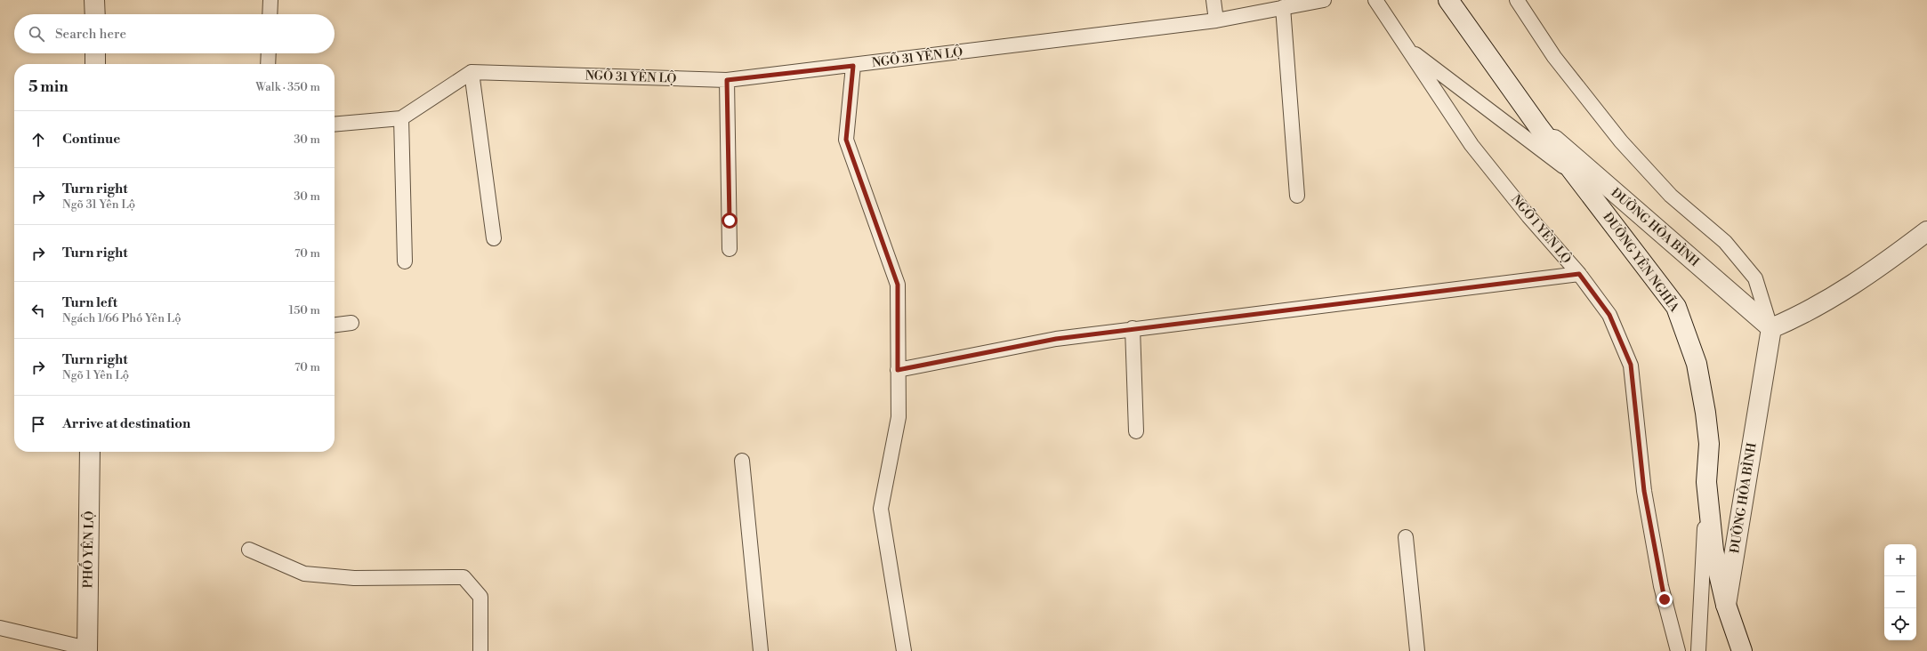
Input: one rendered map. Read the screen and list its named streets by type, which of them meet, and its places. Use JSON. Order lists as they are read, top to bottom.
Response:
{
  "streets": {
    "street": ["ĐƯỜNG HÒA BÌNH", "ĐƯỜNG YÊN NGHĨA", "PHỐ YÊN LỘ"],
    "lane": ["NGÕ 31 YÊN LỘ", "NGÕ 1 YÊN LỘ"]
  },
  "crossings": [
    ["ĐƯỜNG HÒA BÌNH", "ĐƯỜNG YÊN NGHĨA"]
  ],
  "page": {
    "search": "Search here",
    "heading": ["5 min", "Walk · 350 m"],
    "list": [
      ["Continue", "30 m"],
      ["Turn right", "Ngõ 31 Yên Lộ", "30 m"],
      ["Turn right", "70 m"],
      ["Turn left", "Ngách 1/66 Phố Yên Lộ", "150 m"],
      ["Turn right", "Ngõ 1 Yên Lộ", "70 m"],
      "Arrive at destination"
    ],
    "map_buttons": ["+", "−"]
  }
}
